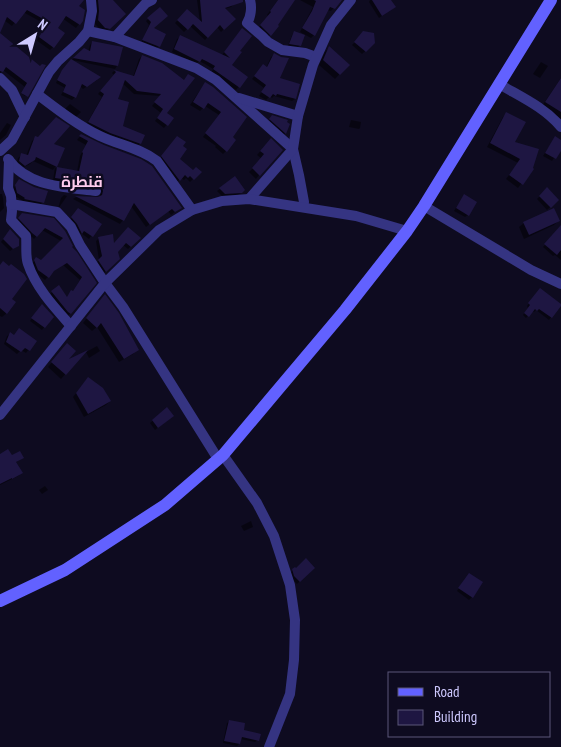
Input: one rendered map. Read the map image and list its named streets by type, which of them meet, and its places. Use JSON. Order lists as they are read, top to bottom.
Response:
{
  "districts": ["قنطرة"],
  "legend": ["Road", "Building"],
  "north": "top right"
}
